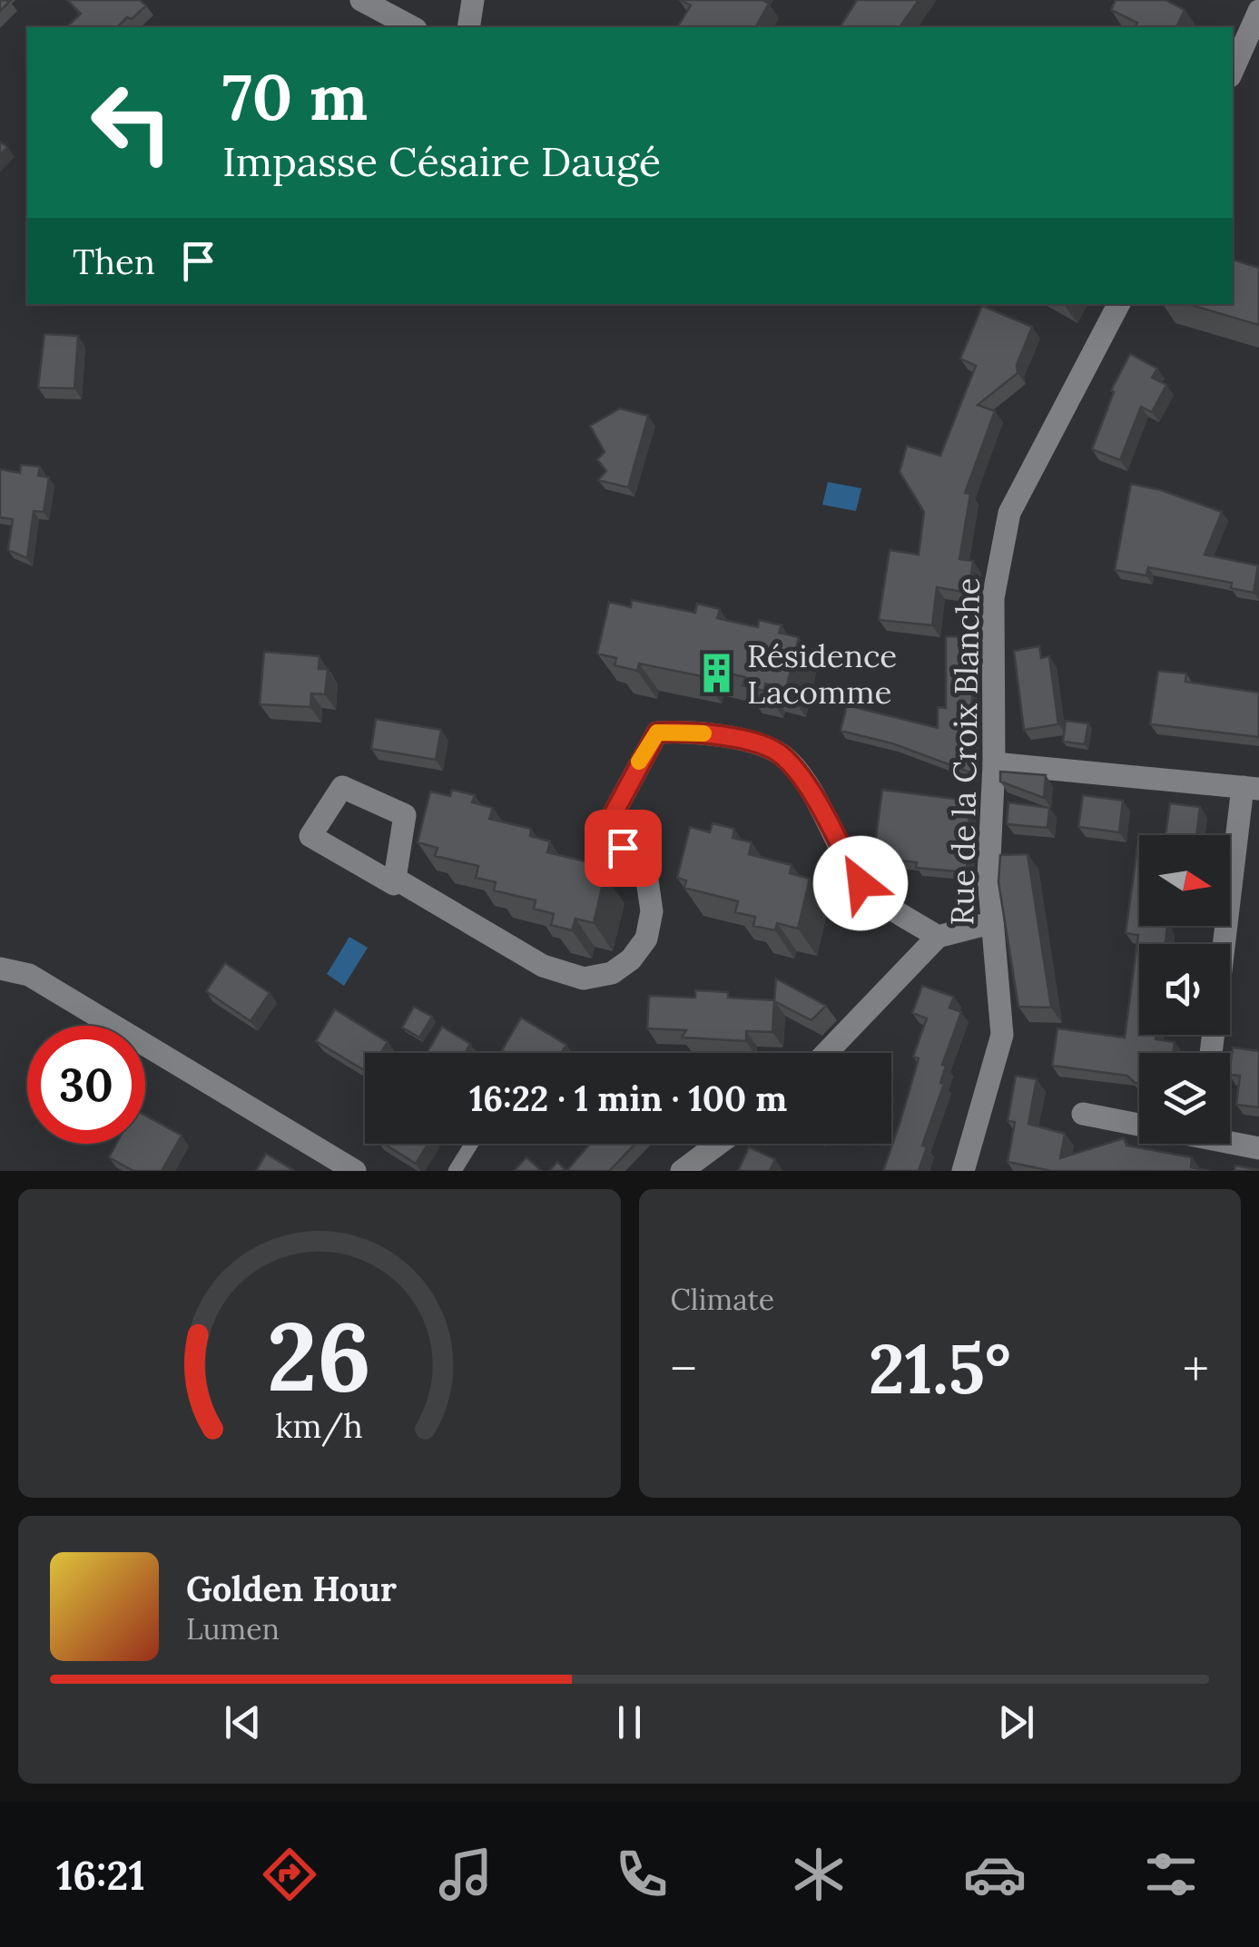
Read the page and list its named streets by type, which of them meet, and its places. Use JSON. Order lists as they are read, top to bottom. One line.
{"streets":{"street":["Rue de la Croix Blanche"]},"places":{"building":["Résidence Lacomme"]},"north":"right","page":{"turn":["70 m","Impasse Césaire Daugé"],"then":"Then","limit":"30","trip":"16:22 · 1 min · 100 m","tile":"Climate","heat":["−","21.5°","+"],"song":["Golden Hour","Lumen"],"tabs":"16:21","gauge":["26","km/h"]}}
